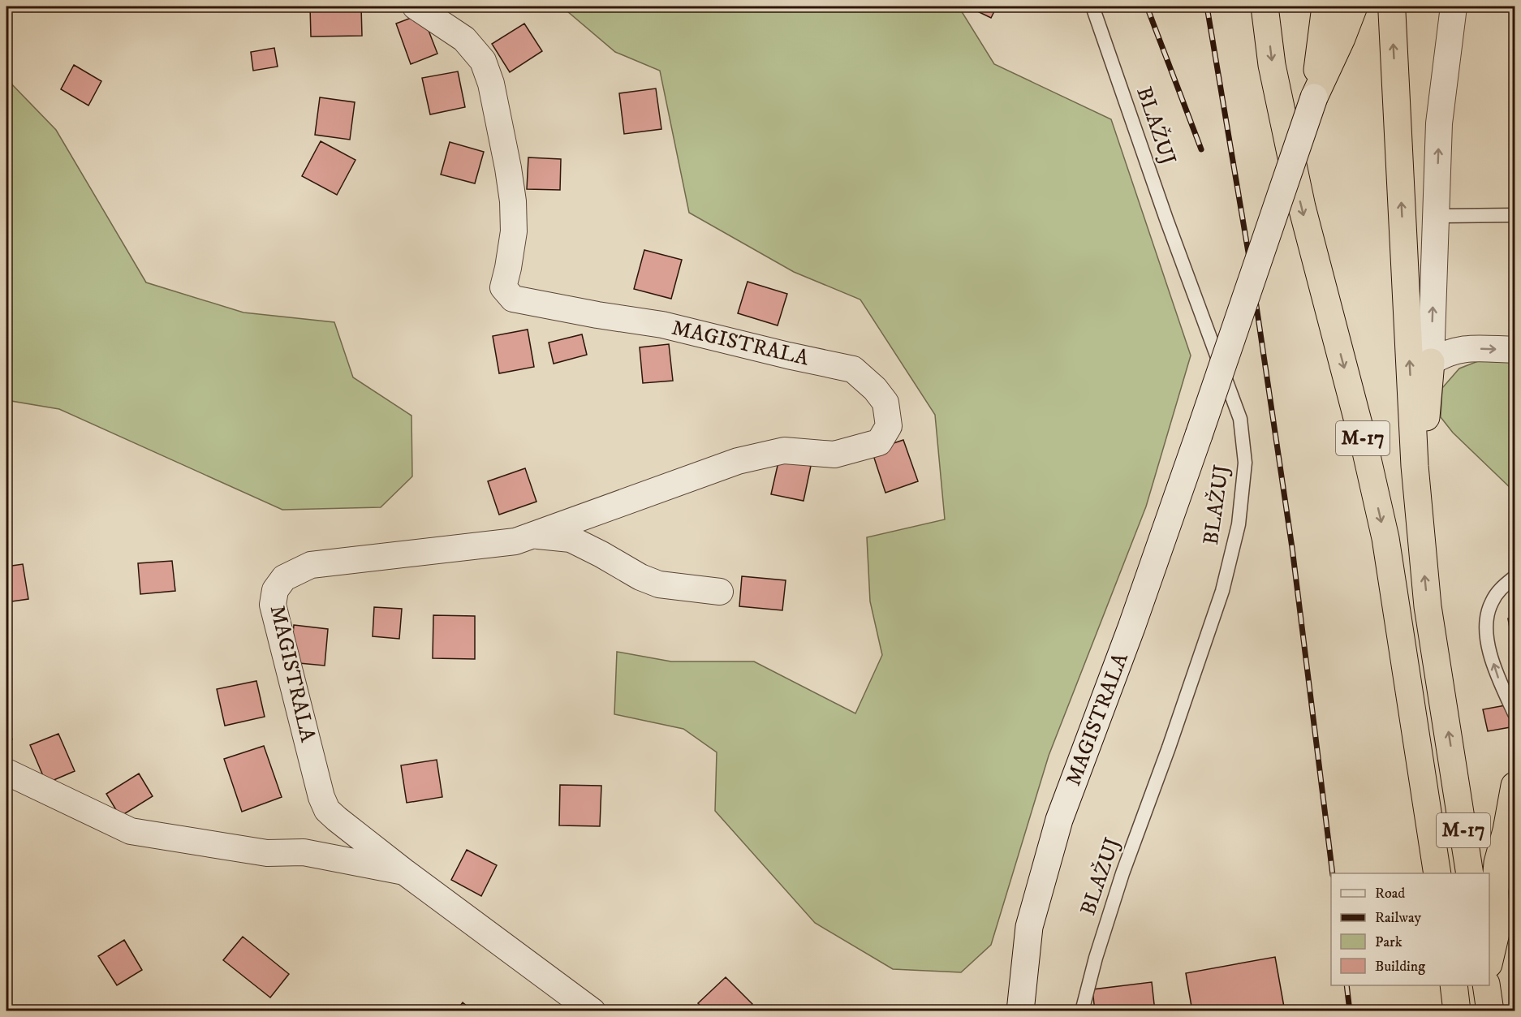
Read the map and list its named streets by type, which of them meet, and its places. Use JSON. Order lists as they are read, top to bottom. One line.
{"streets":{"highway":["M-17"],"main road":["MAGISTRALA"],"lane":["BLAŽUJ"]},"legend":["Road","Railway","Park","Building"]}
